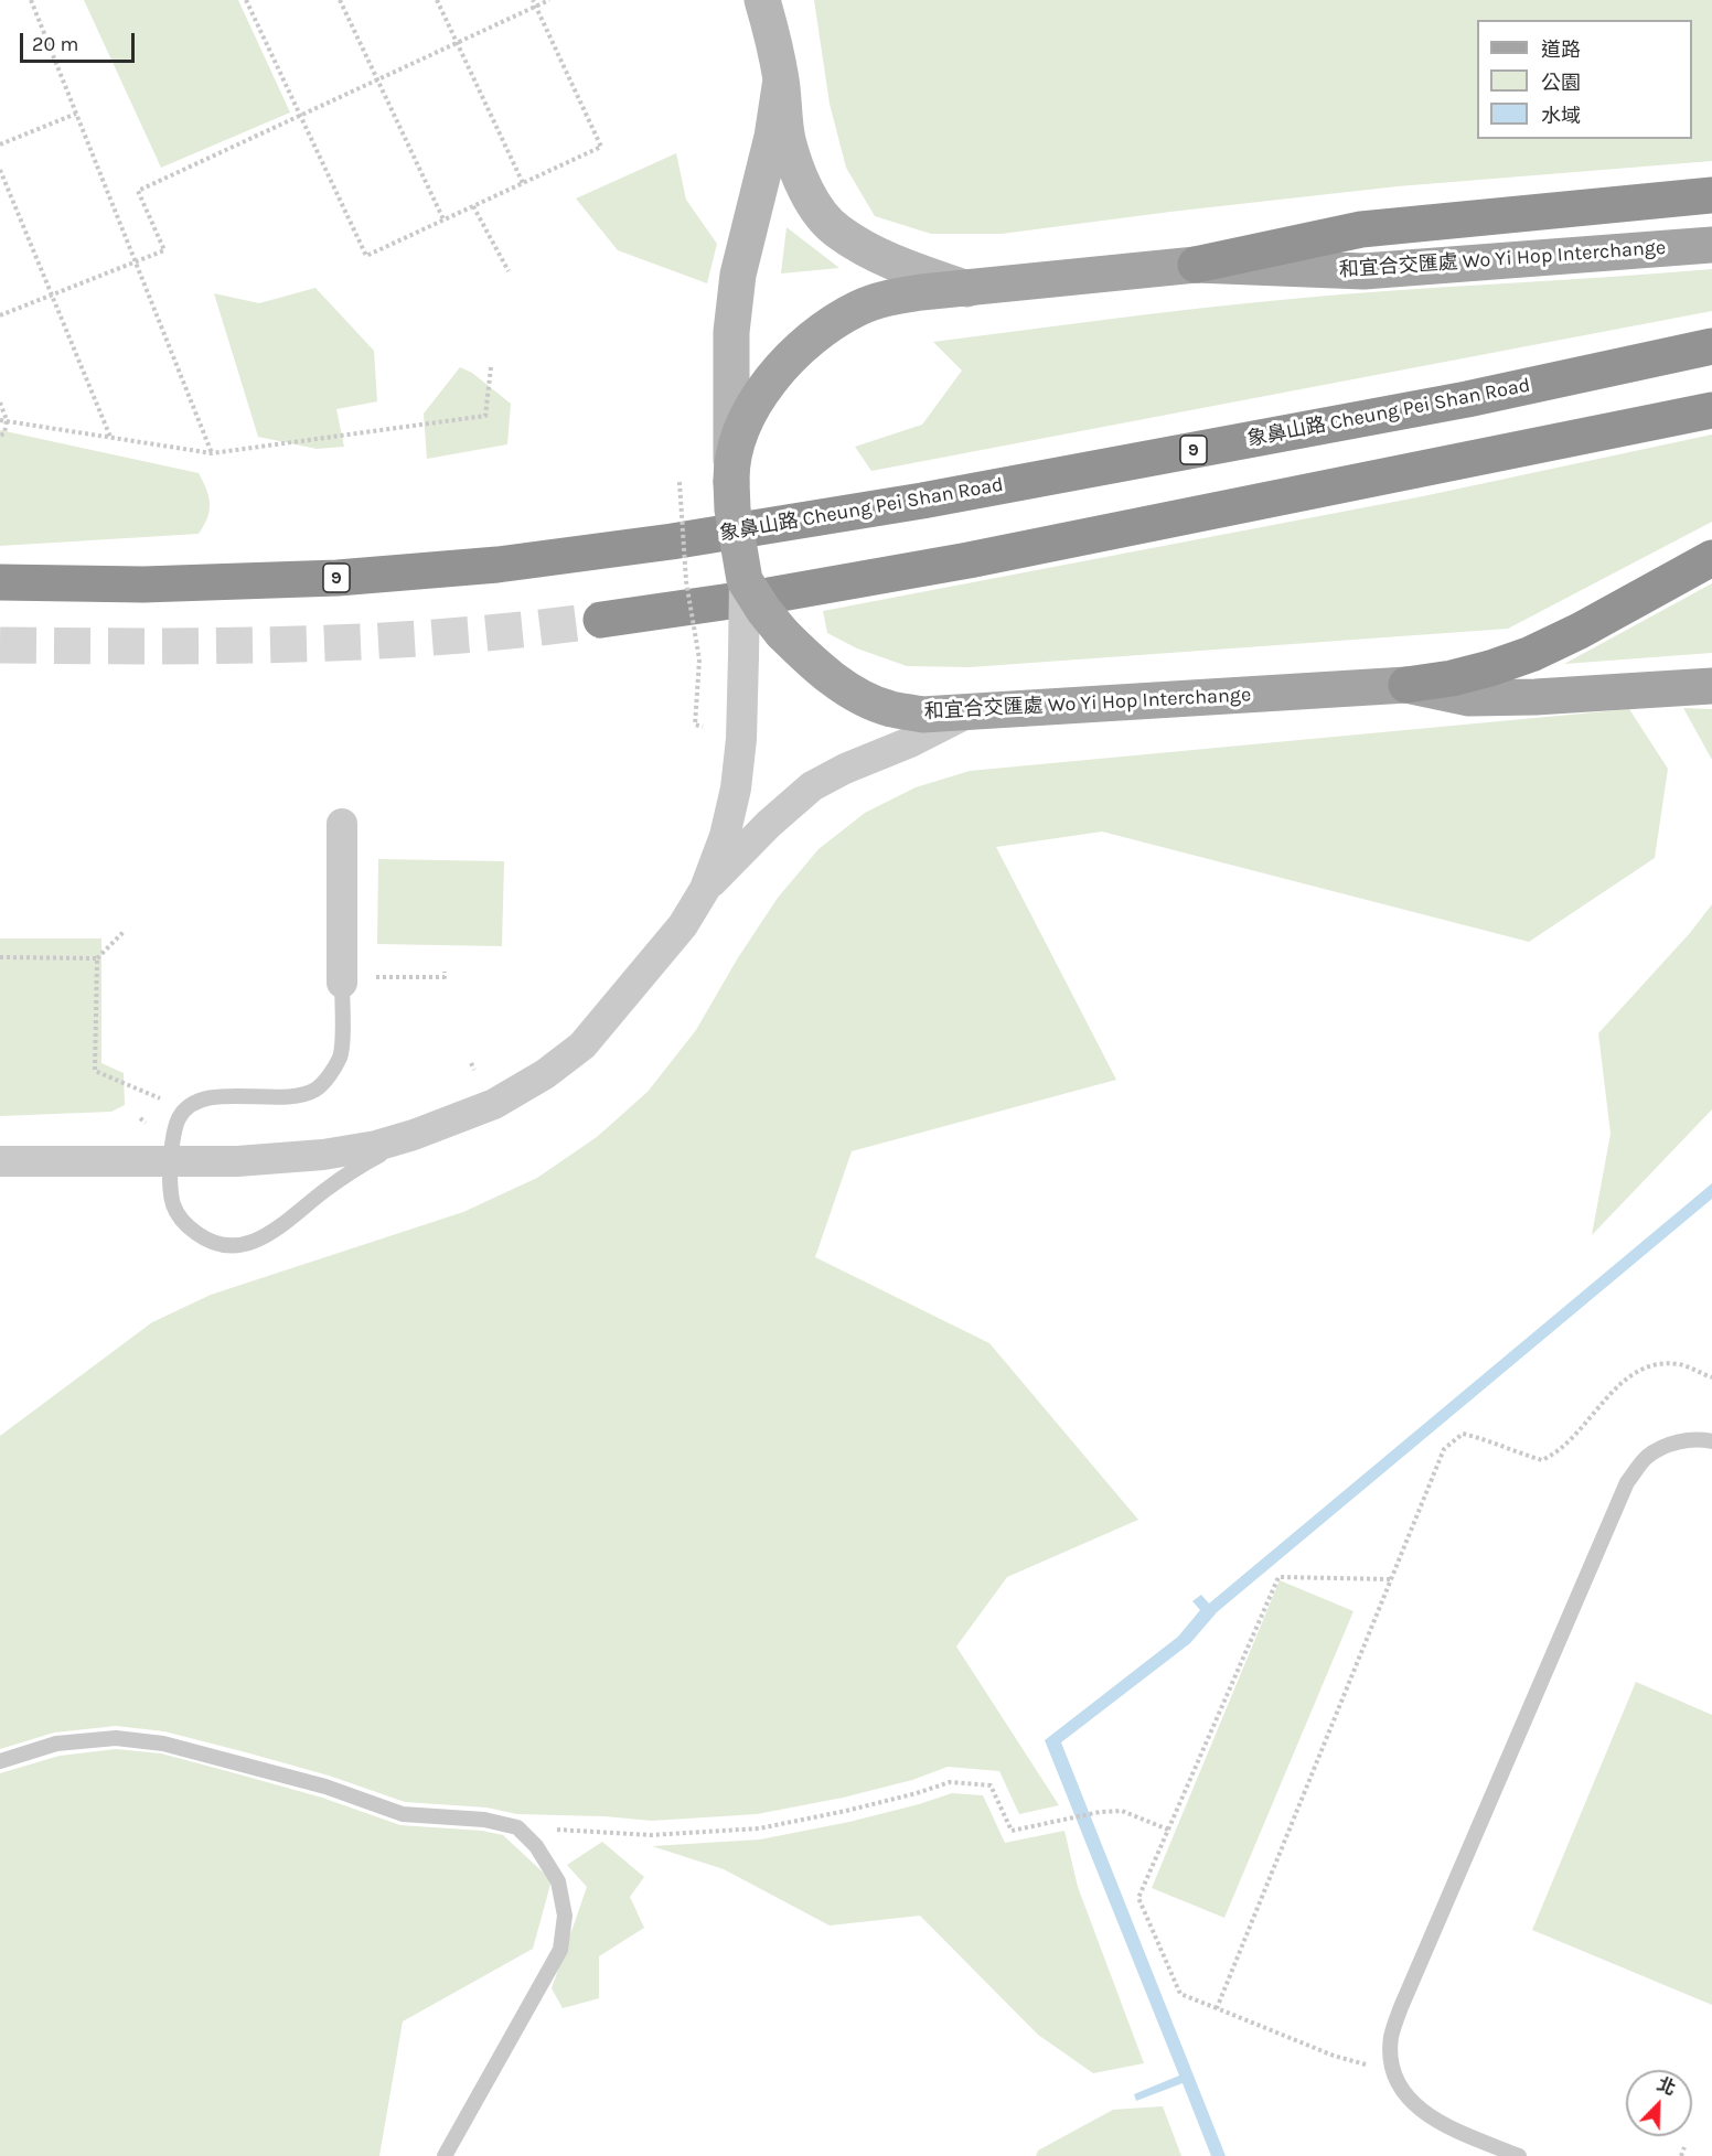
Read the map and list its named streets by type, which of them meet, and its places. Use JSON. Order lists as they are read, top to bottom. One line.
{"streets":{"highway":["象鼻山路 Cheung Pei Shan Road","9"],"main road":["和宜合交匯處 Wo Yi Hop Interchange"]},"legend":["道路","公園","水域"],"scale_bar":"20 m","north":"top right"}
